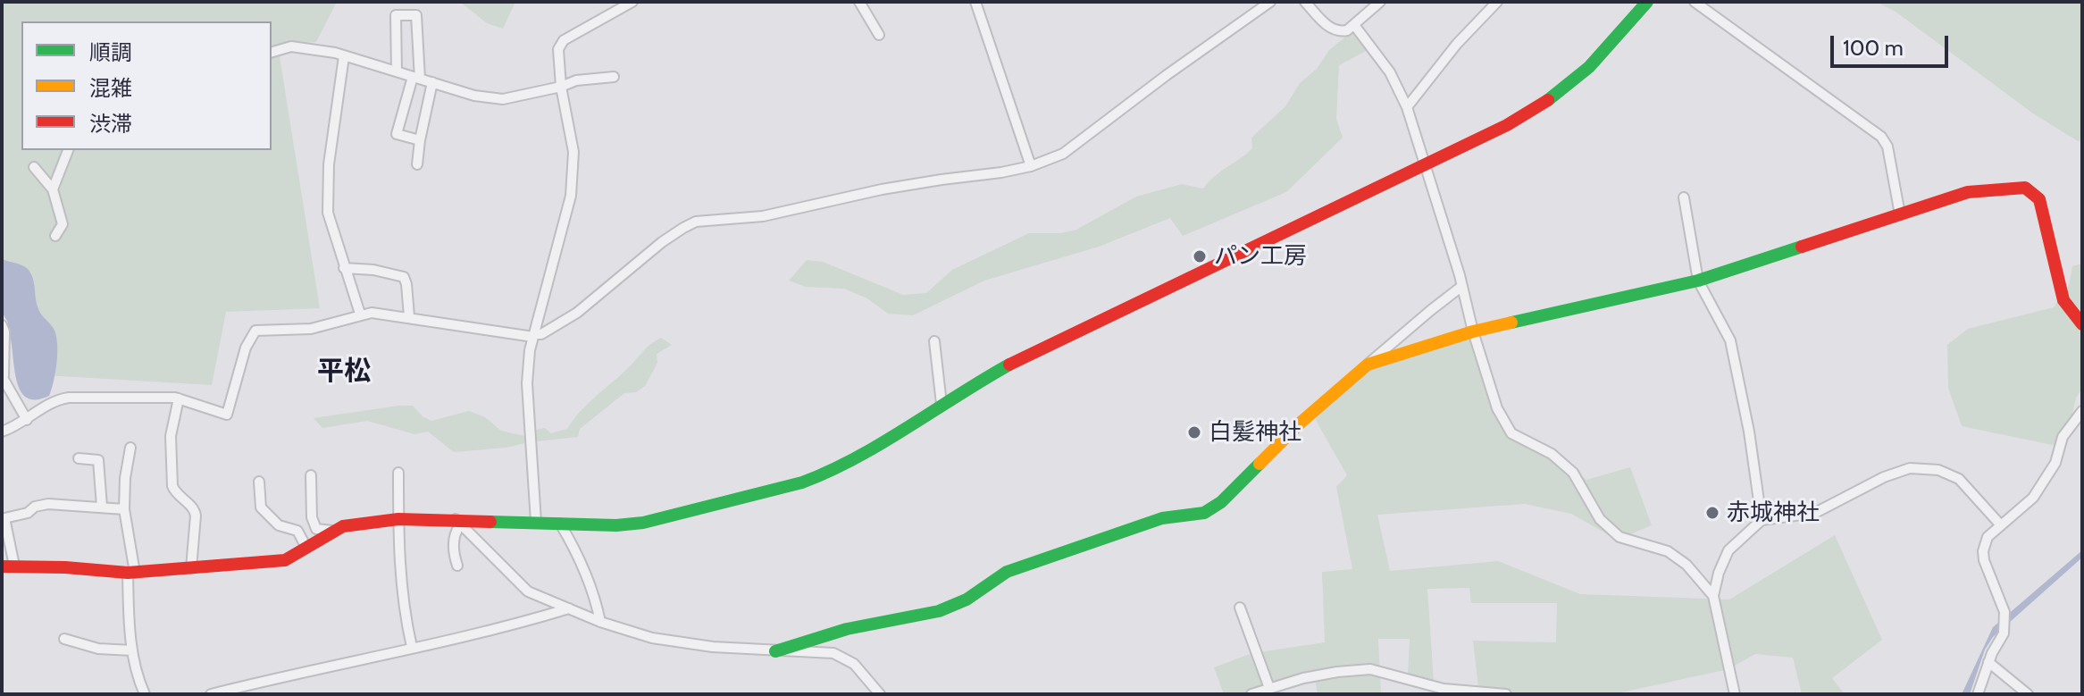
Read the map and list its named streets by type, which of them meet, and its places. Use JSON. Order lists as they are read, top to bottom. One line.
{"districts":["平松"],"places":["パン工房","白髪神社","赤城神社"],"legend":["順調","混雑","渋滞"],"scale_bar":"100 m"}
